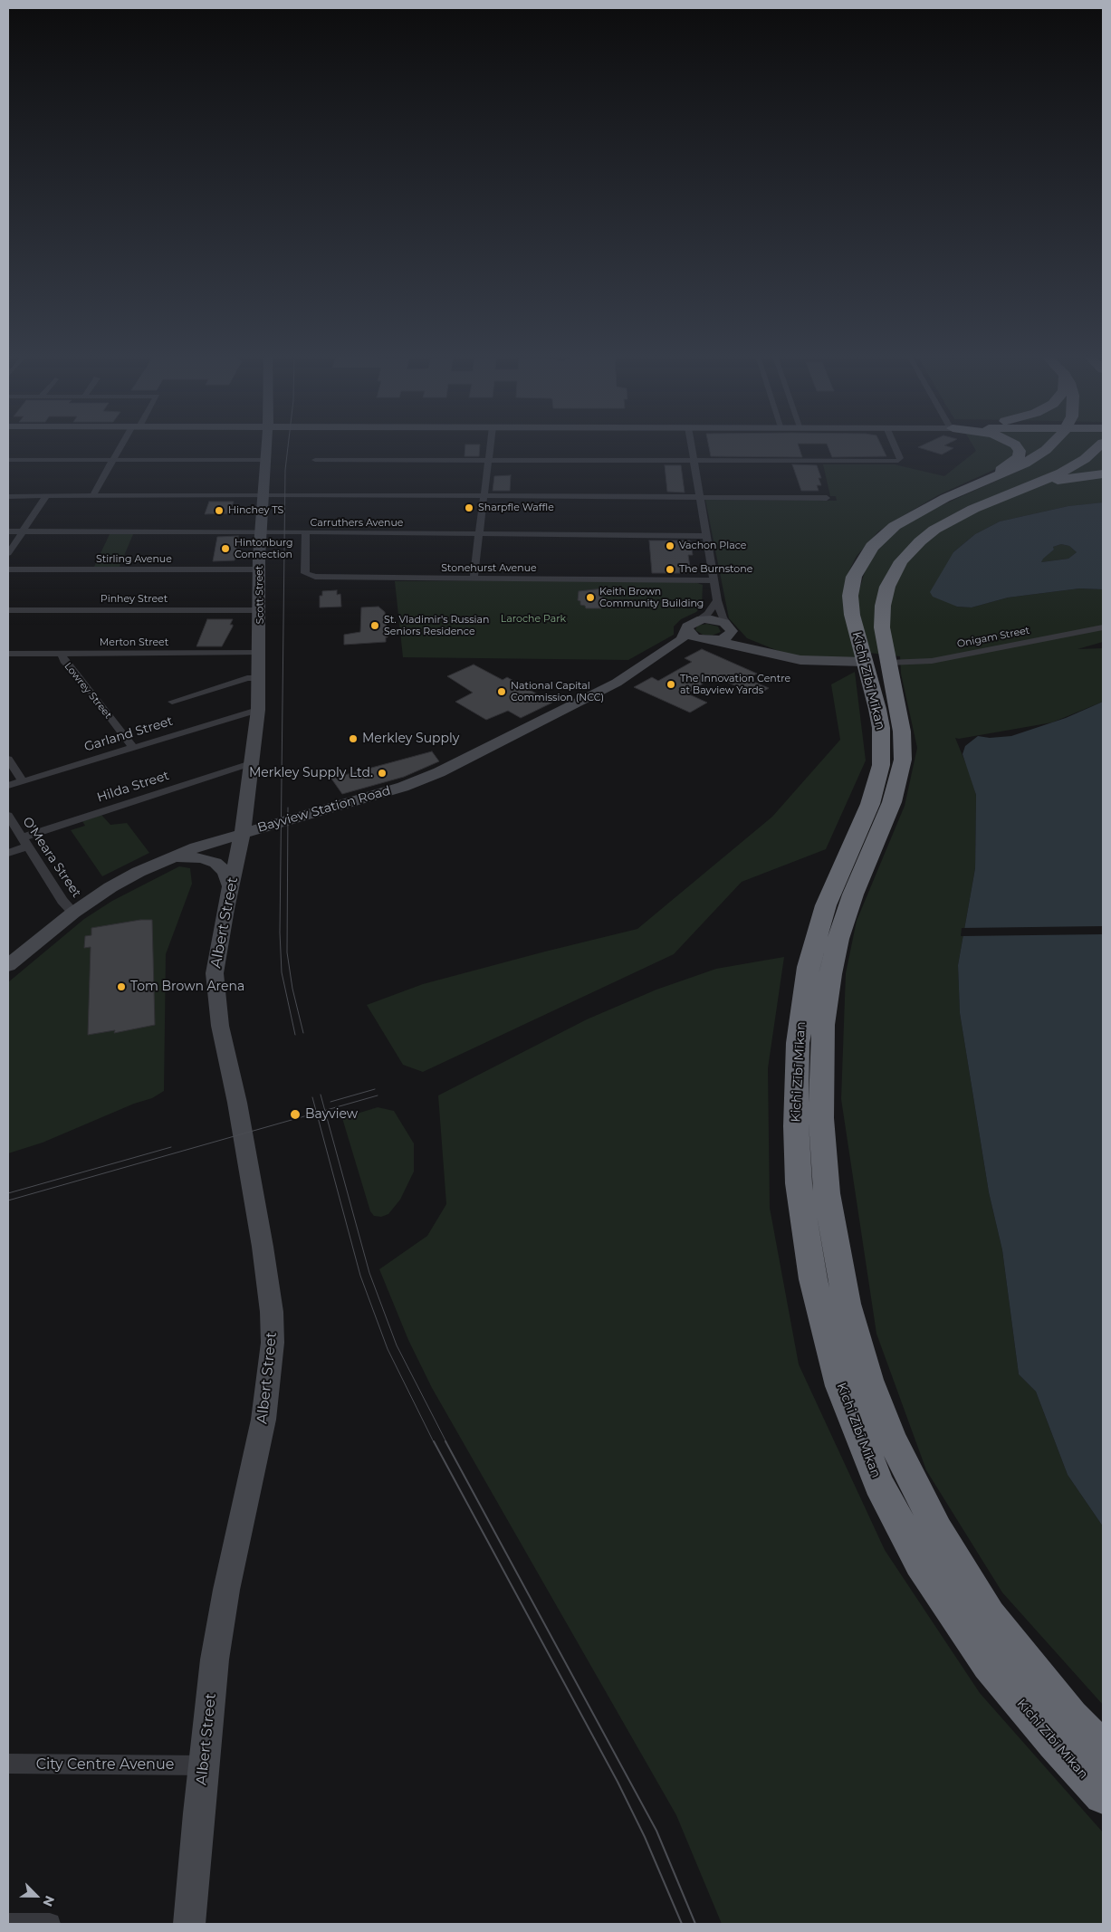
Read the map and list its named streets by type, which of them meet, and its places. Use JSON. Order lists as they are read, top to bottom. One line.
{"streets":{"highway":["Kichi Zībī Mīkan"],"main road":["Scott Street","Bayview Station Road","Albert Street"],"street":["Carruthers Avenue","Stirling Avenue","Stonehurst Avenue","Pinhey Street","Onigam Street","Merton Street","Lowrey Street","Garland Street","Hilda Street","O'Meara Street","City Centre Avenue"]},"crossings":[["Carruthers Avenue","Stonehurst Avenue"],["Carruthers Avenue","Scott Street"],["Stirling Avenue","Scott Street"],["Scott Street","Pinhey Street"],["Scott Street","Merton Street"],["Scott Street","Garland Street"],["Scott Street","Hilda Street"],["Scott Street","Bayview Station Road"],["Scott Street","Albert Street"],["Onigam Street","Kichi Zībī Mīkan"],["Merton Street","Lowrey Street"],["Lowrey Street","Garland Street"],["Hilda Street","O'Meara Street"],["Bayview Station Road","O'Meara Street"],["Bayview Station Road","Albert Street"],["Albert Street","City Centre Avenue"]],"parks":["Laroche Park"],"places":["Sharpfle Waffle","Hinchey TS","Vachon Place","Hintonburg Connection","The Burnstone","Keith Brown Community Building","St. Vladimir's Russian Seniors Residence","The Innovation Centre at Bayview Yards","National Capital Commission (NCC)","Merkley Supply","Merkley Supply Ltd.","Tom Brown Arena","Bayview"],"north":"bottom right"}
